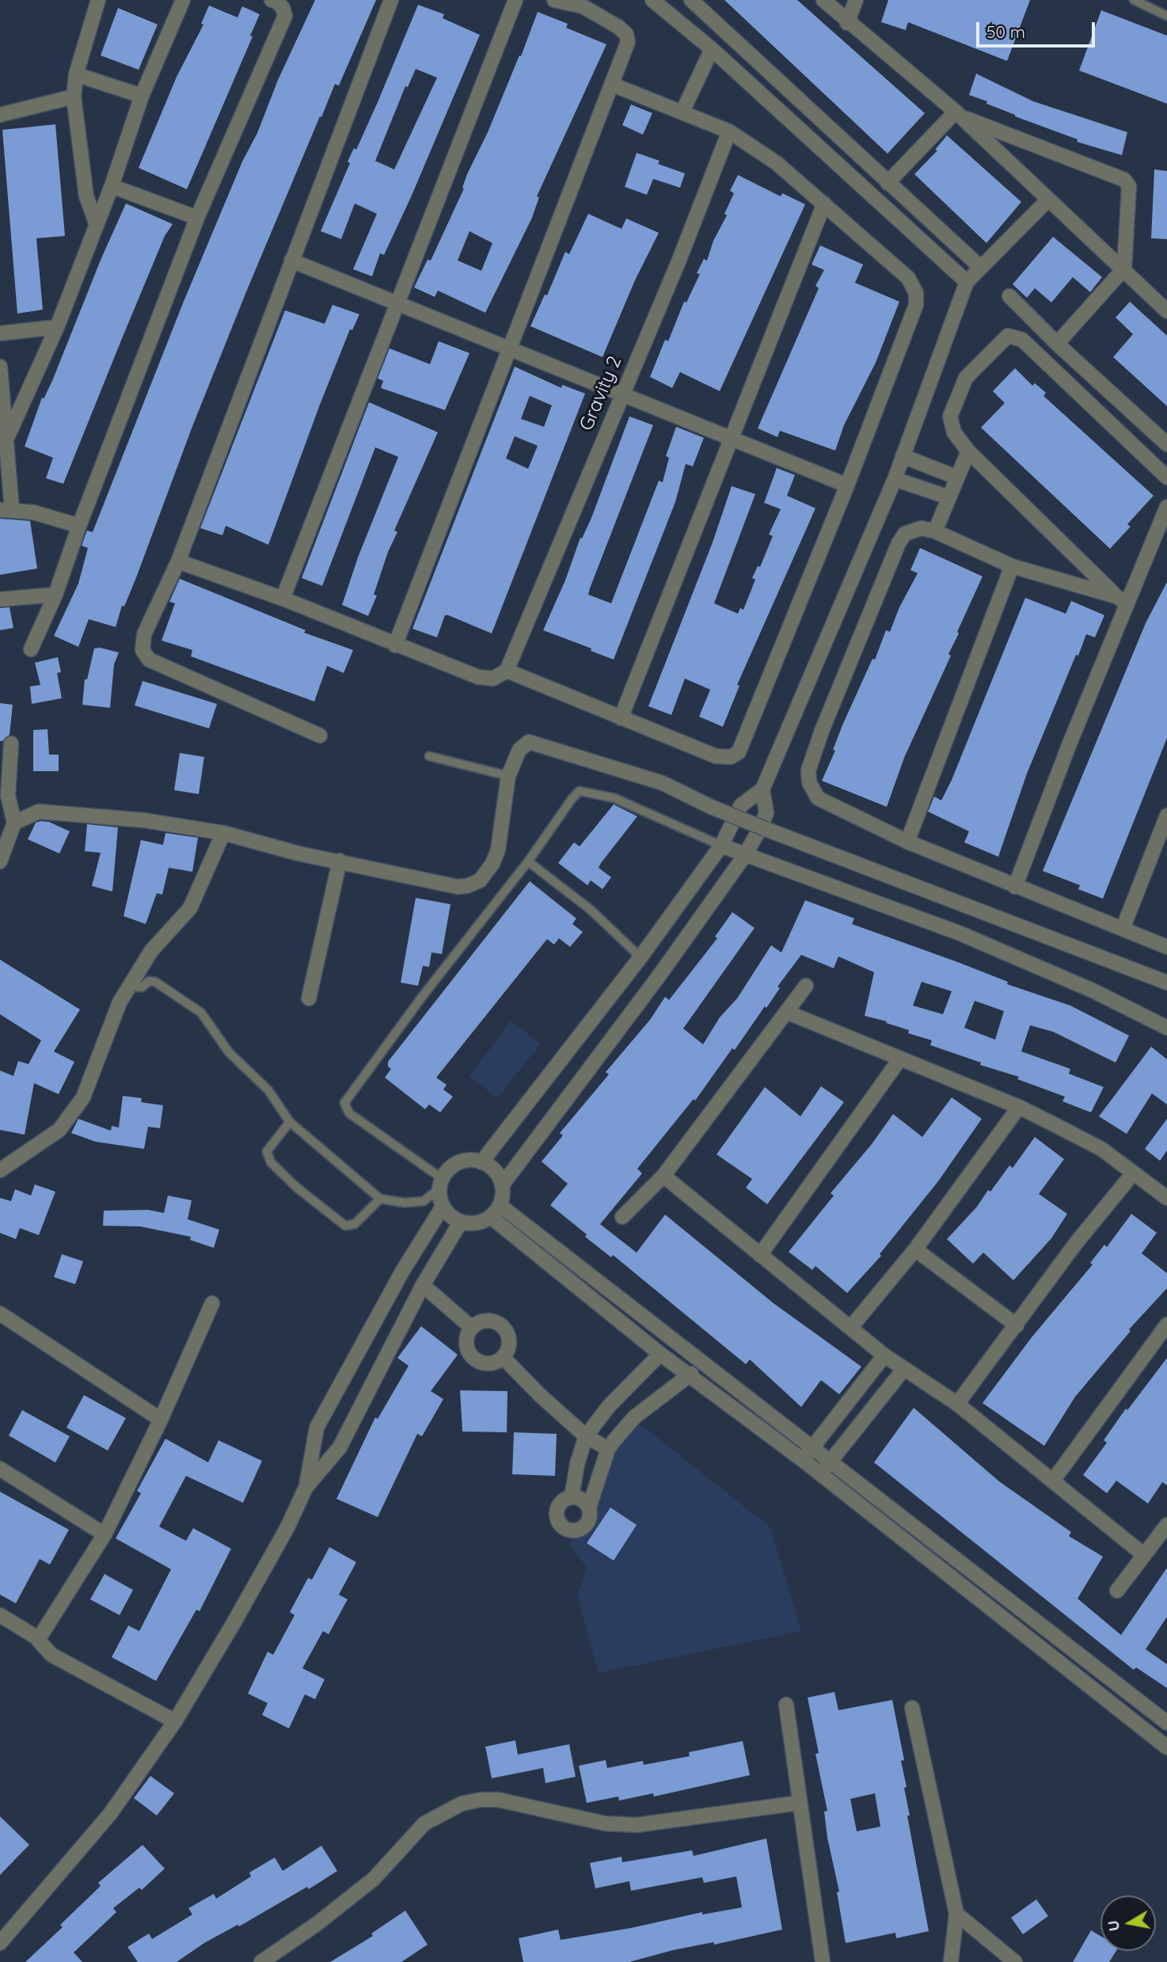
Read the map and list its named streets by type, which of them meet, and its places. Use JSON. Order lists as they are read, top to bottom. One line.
{"streets":{"street":["Gravity 2"]},"scale_bar":"50 m","north":"left"}
